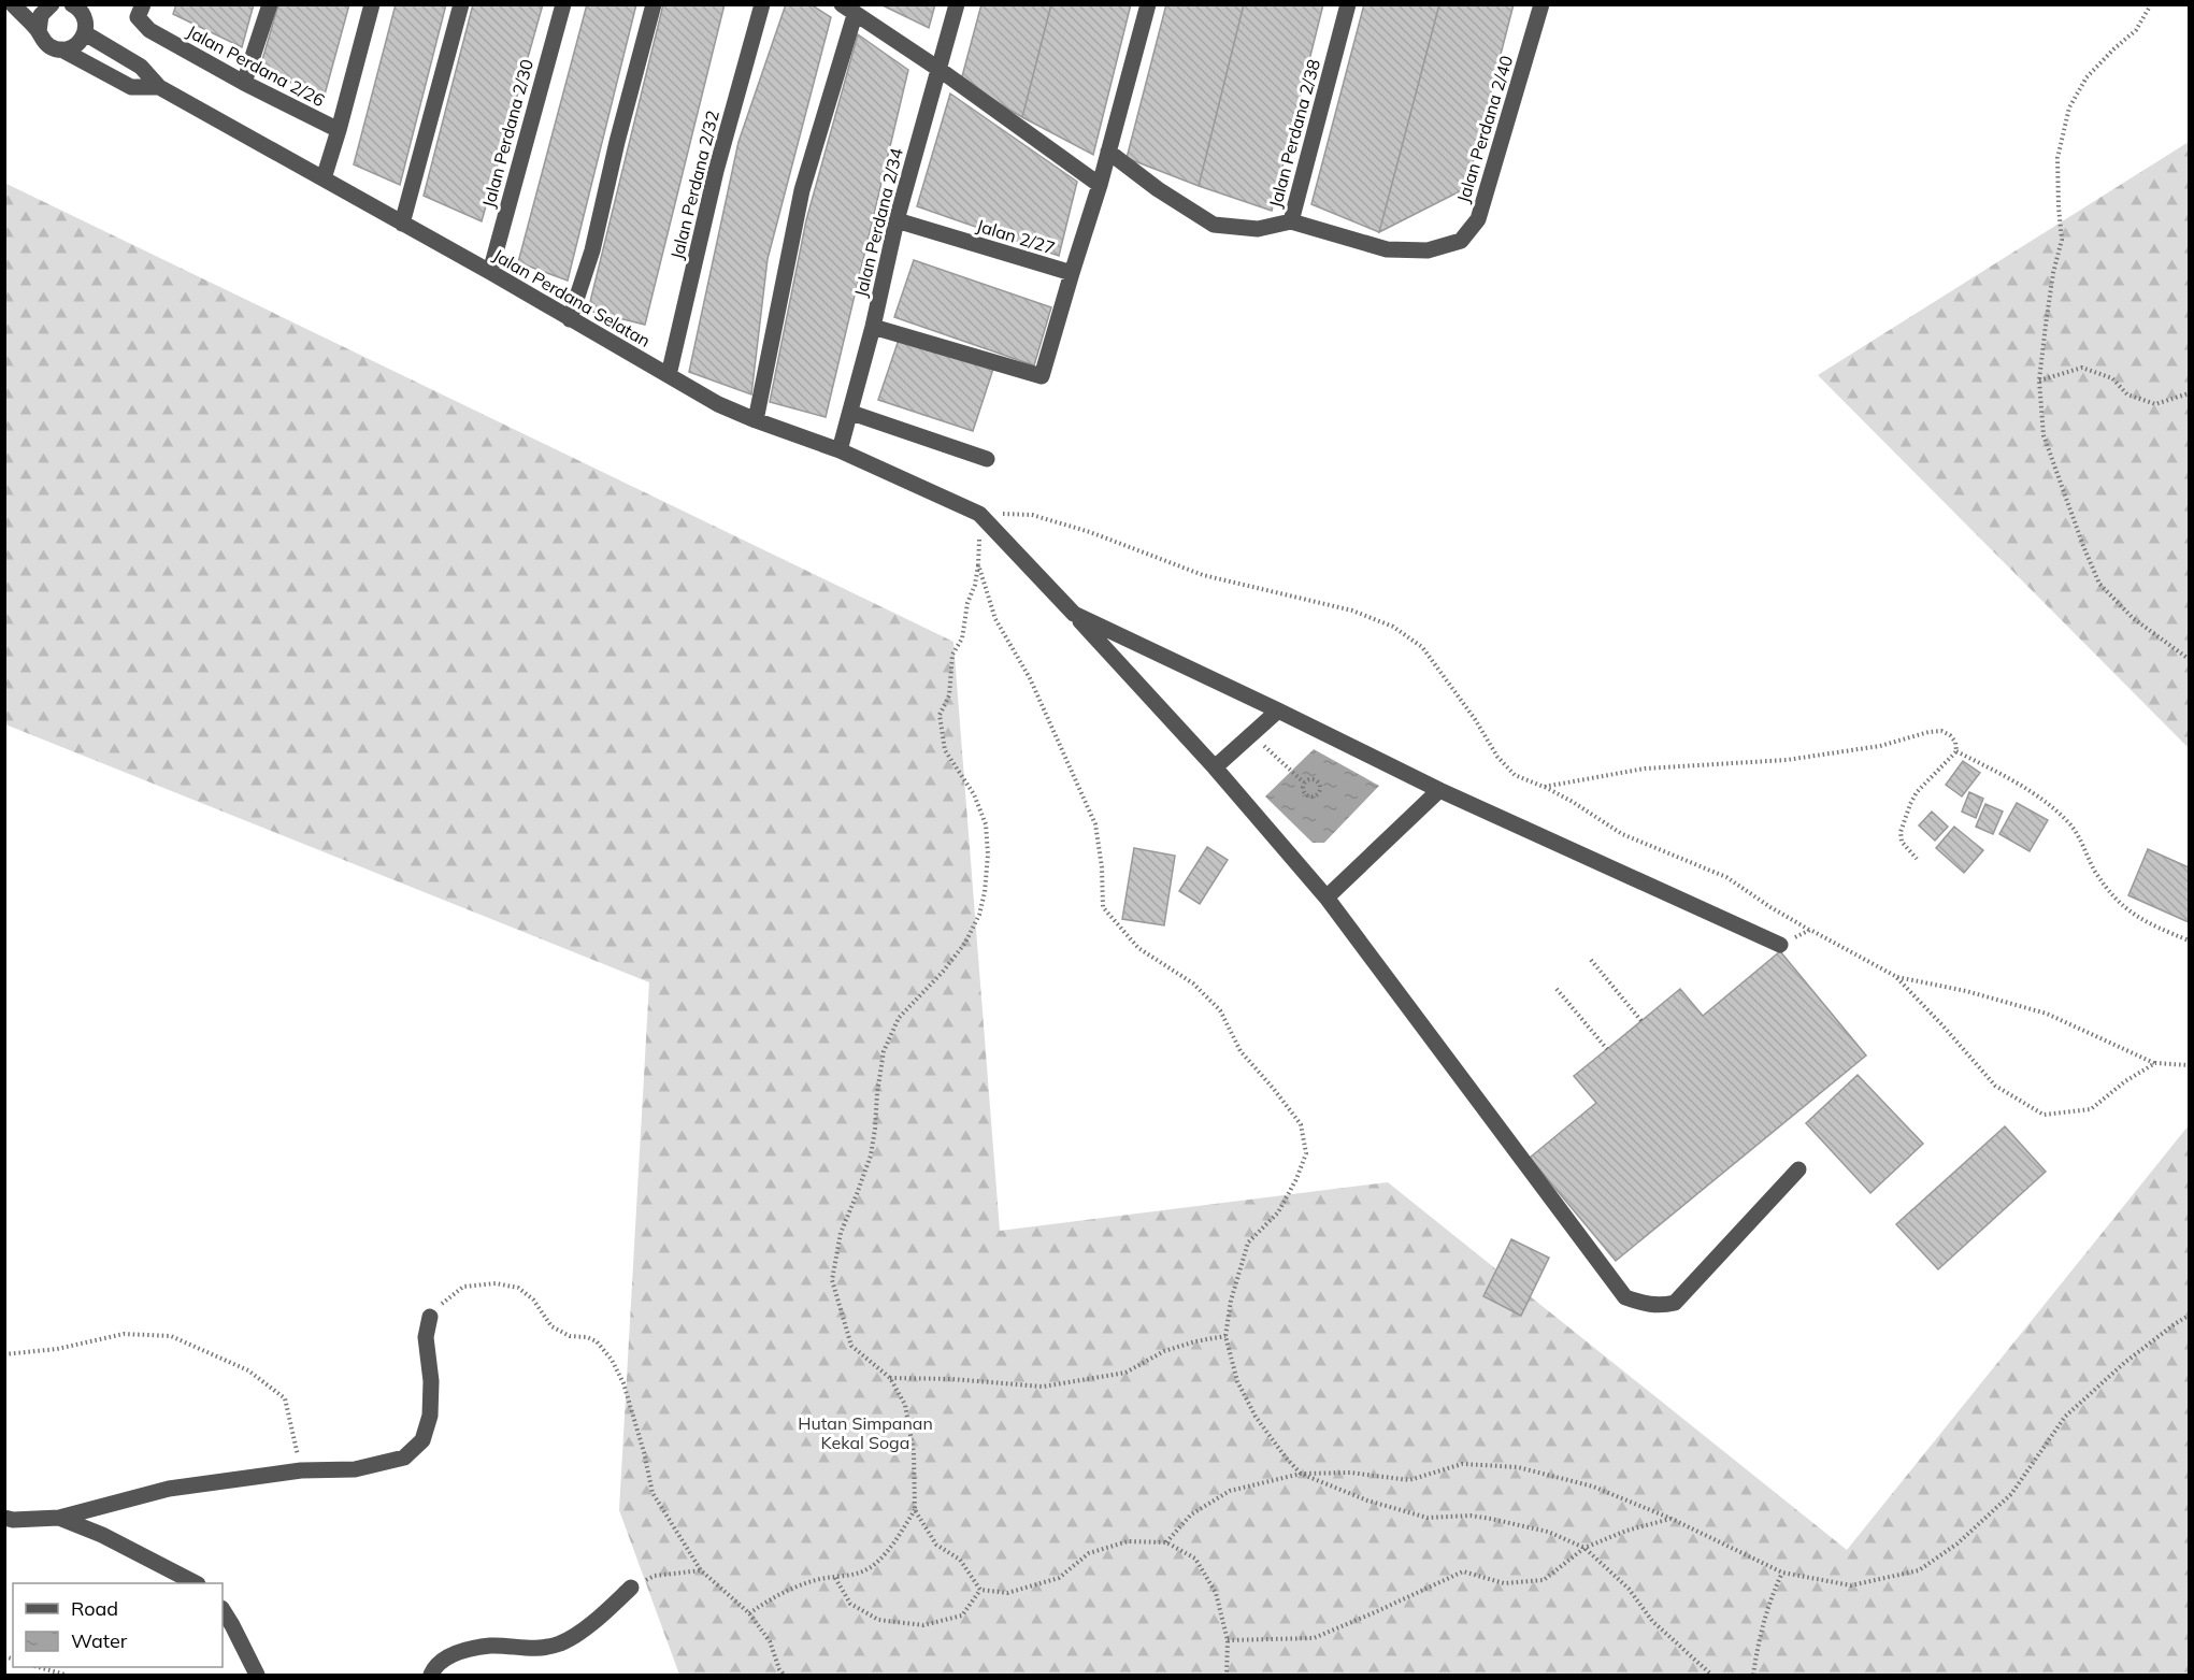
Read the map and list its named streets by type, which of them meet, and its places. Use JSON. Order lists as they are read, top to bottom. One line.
{"streets":{"street":["Jalan Perdana 2/26","Jalan Perdana 2/40","Jalan Perdana 2/30","Jalan Perdana 2/38","Jalan Perdana 2/32","Jalan Perdana 2/34","Jalan 2/27","Jalan Perdana Selatan"]},"crossings":[["Jalan Perdana 2/40","Jalan Perdana 2/38"],["Jalan Perdana 2/30","Jalan Perdana Selatan"],["Jalan Perdana 2/38","Jalan 2/27"],["Jalan Perdana 2/32","Jalan Perdana Selatan"],["Jalan Perdana 2/34","Jalan 2/27"],["Jalan Perdana 2/34","Jalan Perdana Selatan"]],"parks":["Hutan Simpanan Kekal Soga"],"legend":["Road","Water"]}
